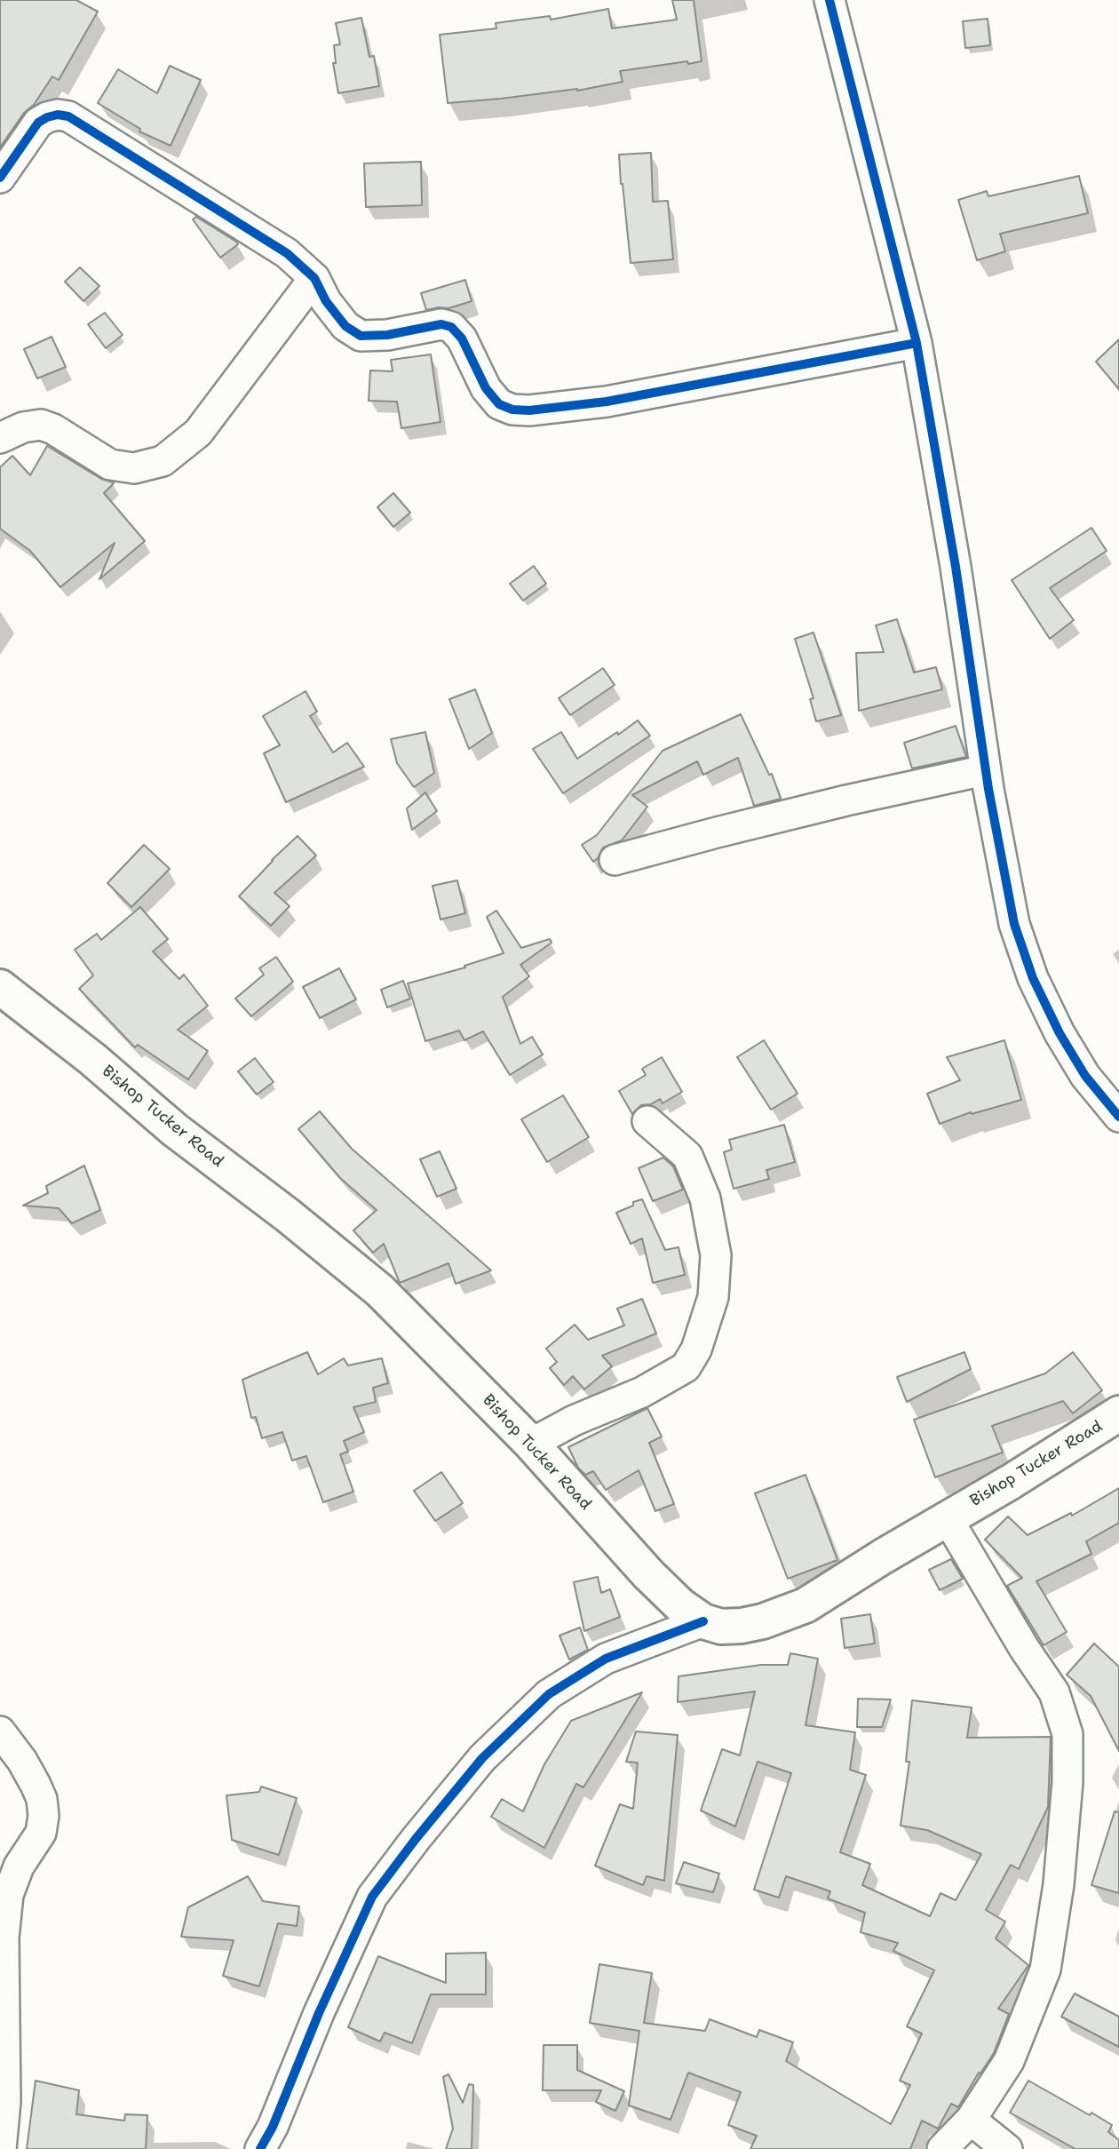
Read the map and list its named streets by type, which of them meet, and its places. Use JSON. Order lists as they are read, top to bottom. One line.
{"streets":{"main road":["Bishop Tucker Road"]}}
